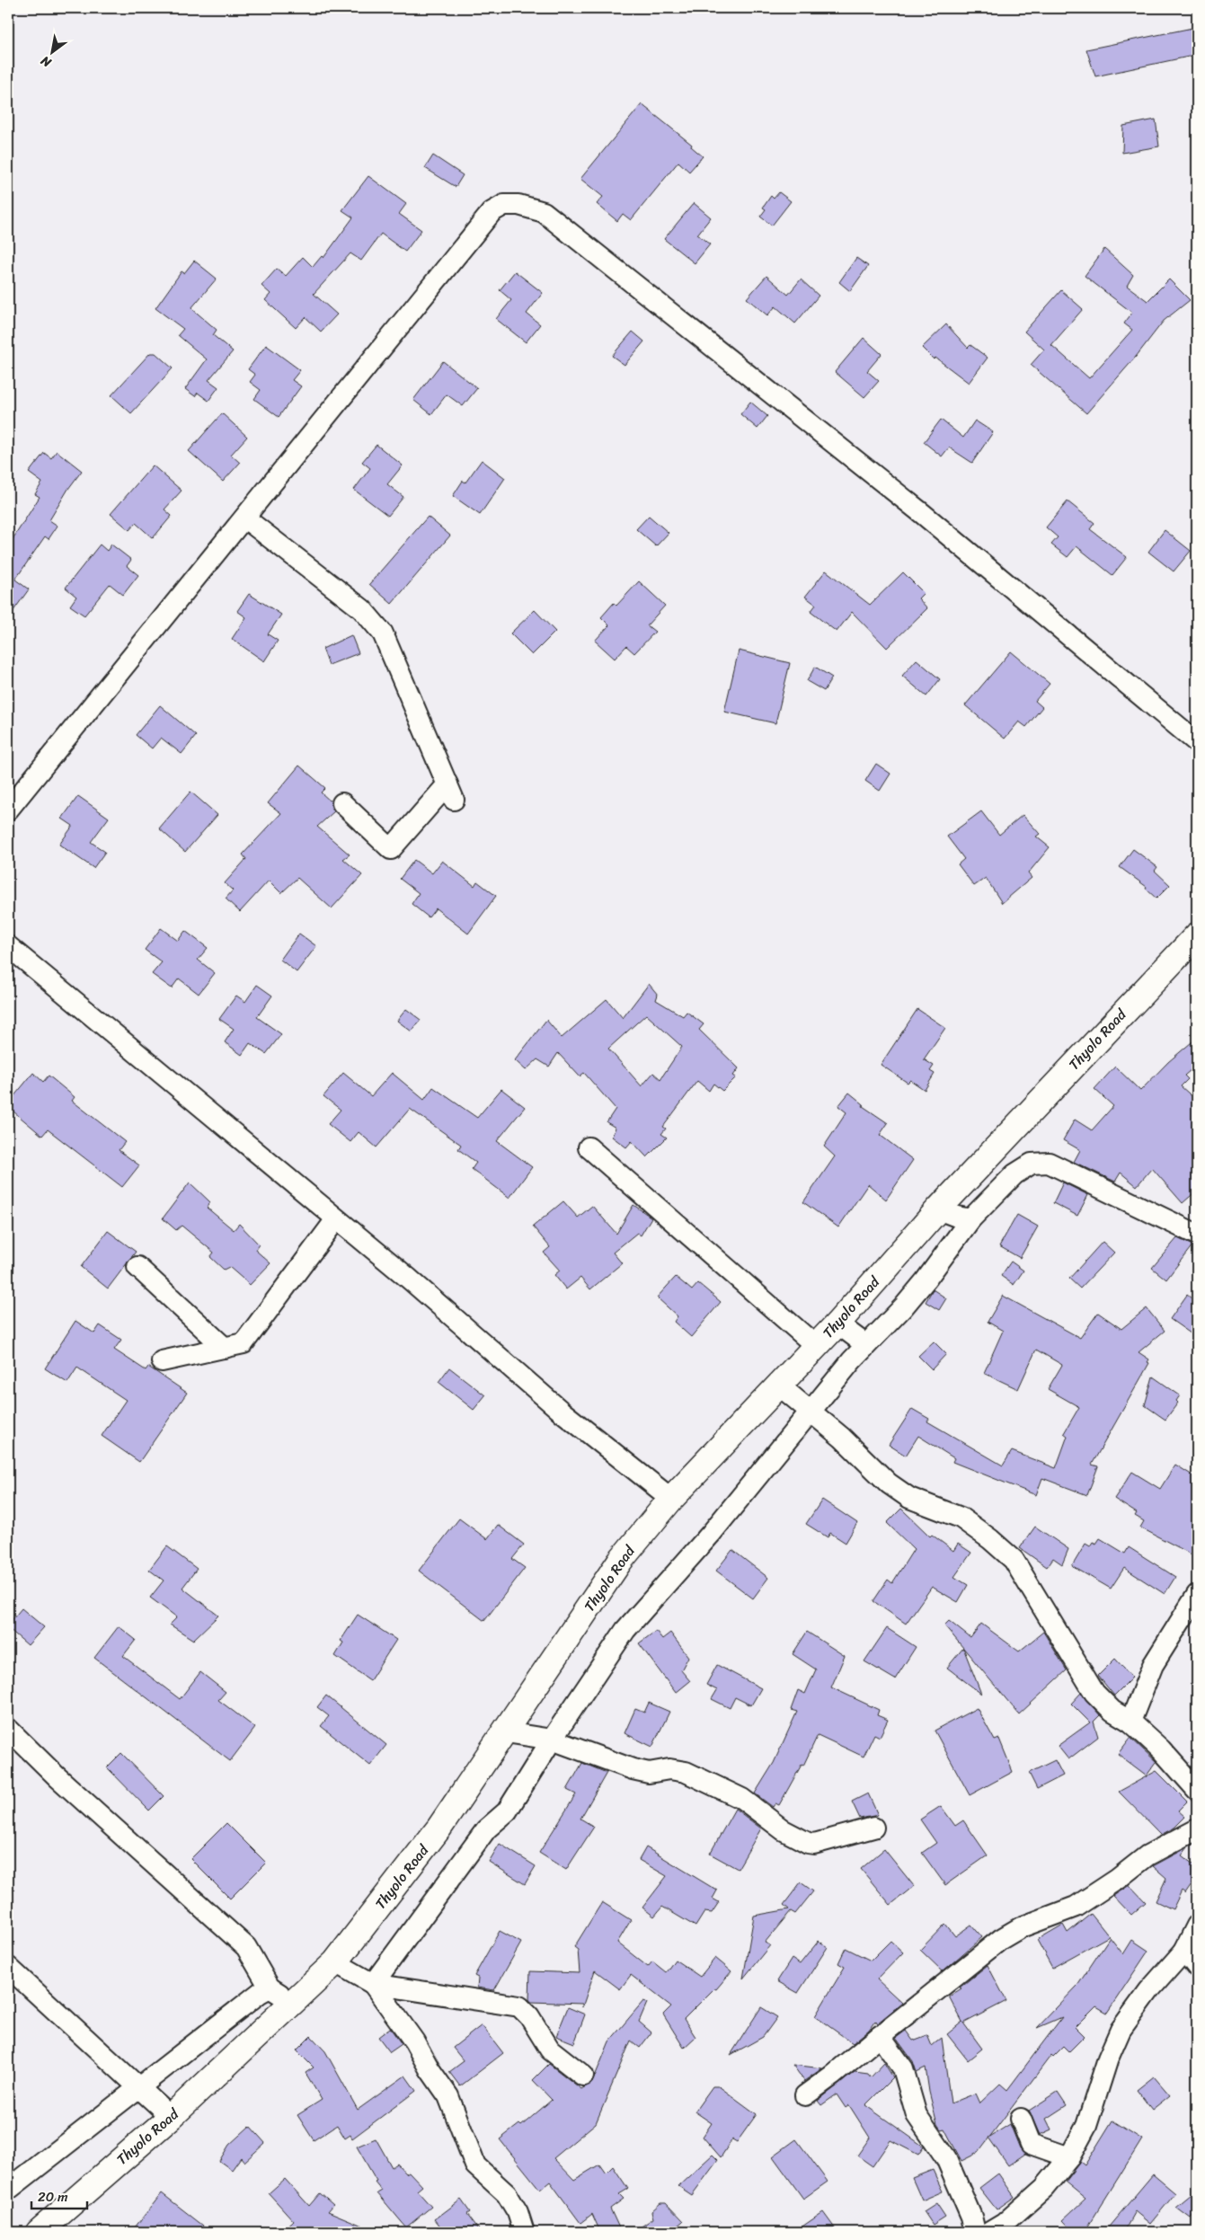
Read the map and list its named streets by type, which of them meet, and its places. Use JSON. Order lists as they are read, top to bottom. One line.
{"streets":{"highway":["Thyolo Road"]},"scale_bar":"20 m","north":"bottom left"}
